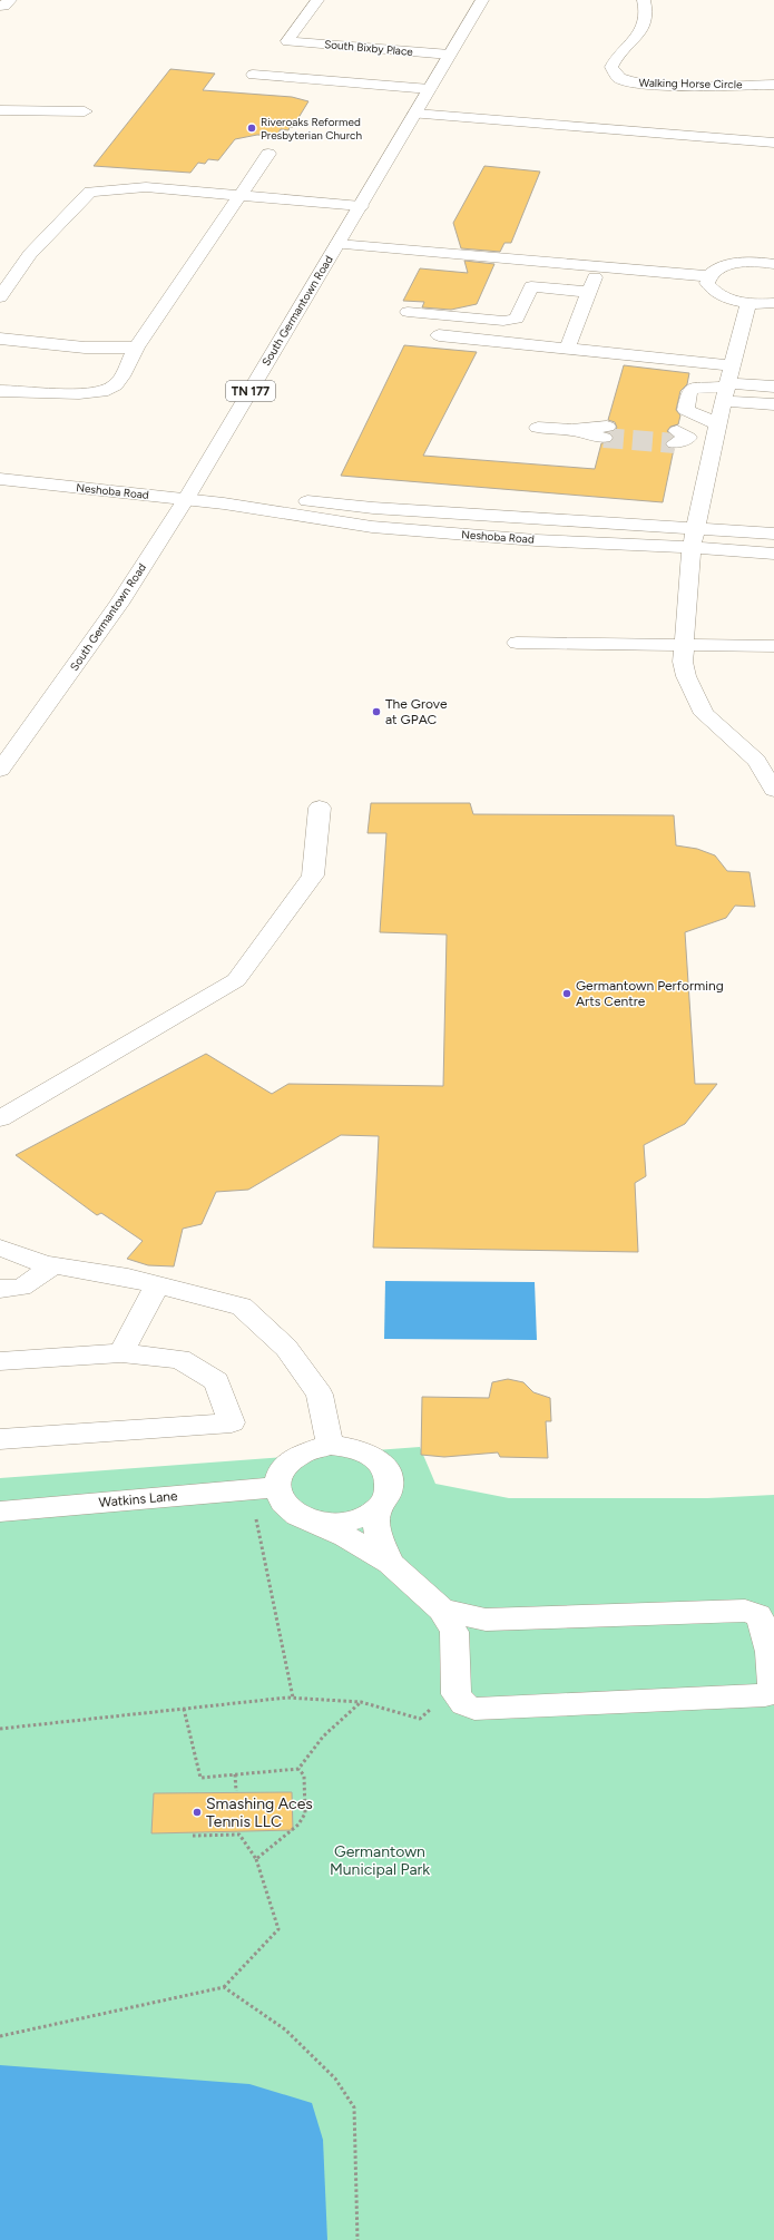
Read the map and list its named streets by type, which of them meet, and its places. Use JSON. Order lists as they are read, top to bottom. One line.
{"streets":{"street":["South Bixby Place","Walking Horse Circle","South Germantown Road","TN 177","Neshoba Road","Watkins Lane"]},"crossings":[["South Bixby Place","South Germantown Road"],["South Germantown Road","Neshoba Road"]],"parks":["Germantown Municipal Park"],"places":["Riveroaks Reformed Presbyterian Church","The Grove at GPAC","Germantown Performing Arts Centre","Smashing Aces Tennis LLC"]}
